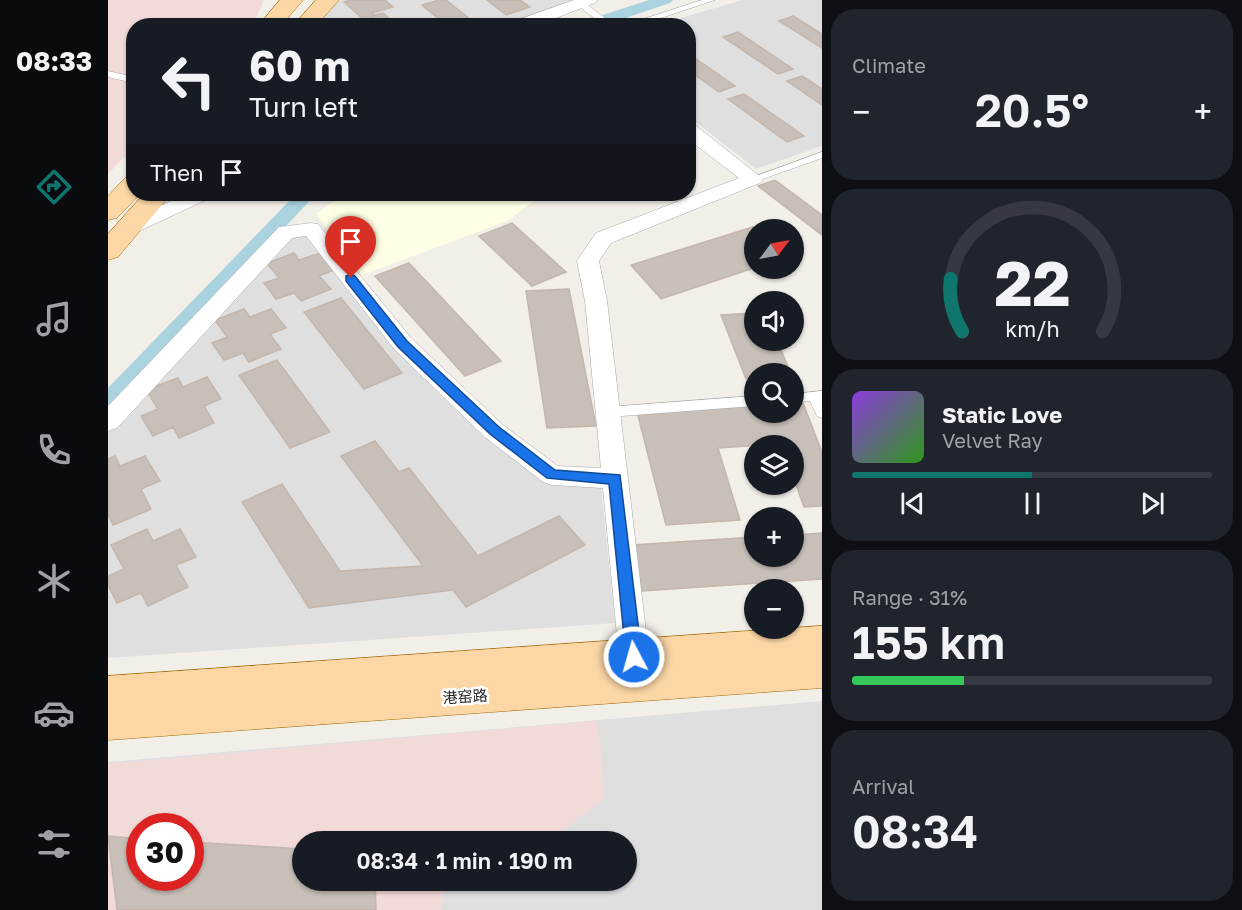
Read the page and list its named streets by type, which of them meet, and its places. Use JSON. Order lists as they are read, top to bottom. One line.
{"streets":{"main road":["港窑路"]},"north":"top right","page":{"tabs":"08:33","tile":["Climate",["Range · 31%","155 km"],["Arrival","08:34"]],"turn":["60 m","Turn left"],"heat":["−","20.5°","+"],"then":"Then","map_buttons":["+","−"],"song":["Static Love","Velvet Ray"],"limit":"30","trip":"08:34 · 1 min · 190 m","gauge":["22","km/h"]}}
